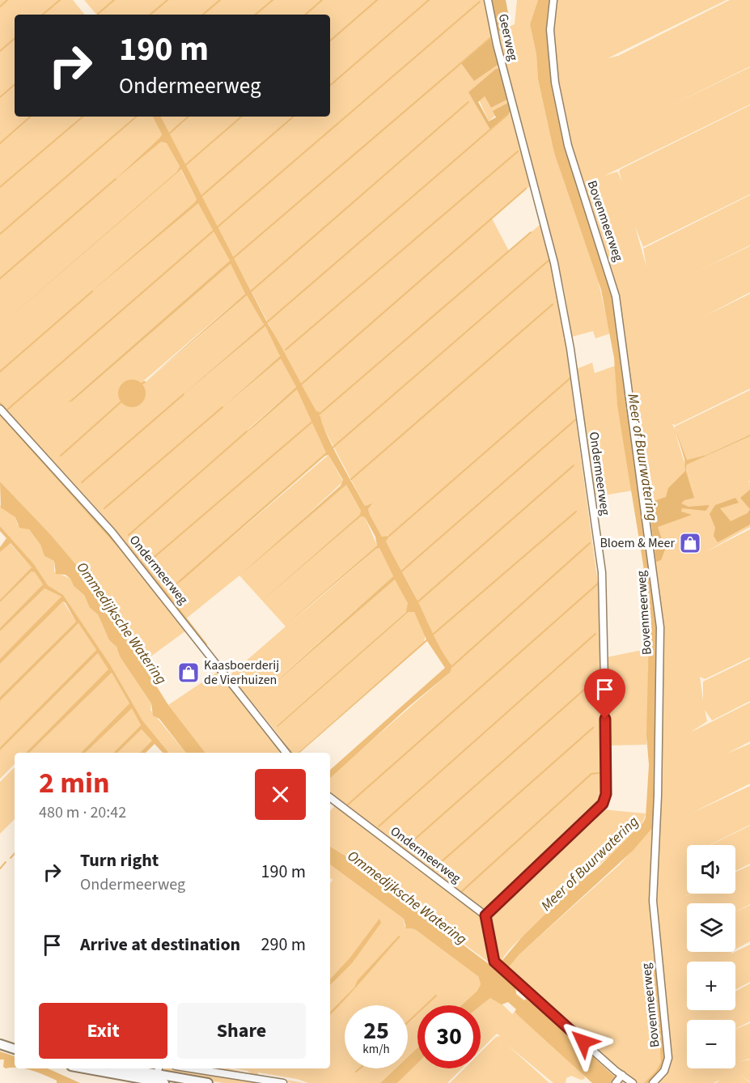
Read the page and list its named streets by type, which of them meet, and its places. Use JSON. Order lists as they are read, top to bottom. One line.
{"streets":{"street":["Geerweg","Bovenmeerweg","Ondermeerweg"]},"crossings":[["Geerweg","Ondermeerweg"]],"water":["Meer of Buurwatering","Ommedijksche Watering"],"places":{"shop":["Bloem & Meer","Kaasboerderij de Vierhuizen"]},"page":{"turn":["190 m","Ondermeerweg"],"heading":["2 min","480 m · 20:42"],"list":[{"name":"Turn right","note":"Ondermeerweg","value":"190 m"},{"name":"Arrive at destination","value":"290 m"}],"map_buttons":["+","−"],"buttons":["Exit","Share"],"speed":"25 km/h","limit":"30"}}
